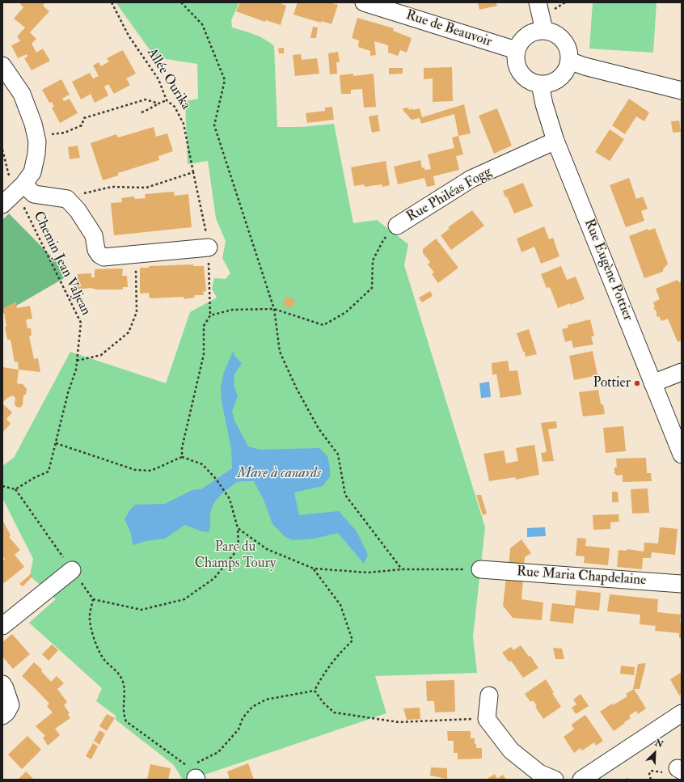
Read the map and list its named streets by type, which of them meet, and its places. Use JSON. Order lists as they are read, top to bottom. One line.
{"streets":{"street":["Rue de Beauvoir","Rue Philéas Fogg","Rue Eugène Pottier","Rue Maria Chapdelaine"],"path":["Allée Ourika","Chemin Jean Valjean"]},"crossings":[["Rue de Beauvoir","Rue Eugène Pottier"],["Rue Philéas Fogg","Rue Eugène Pottier"]],"water":["Mare à canards"],"parks":["Parc du Champs Toury"],"places":["Pottier"],"north":"top right"}
